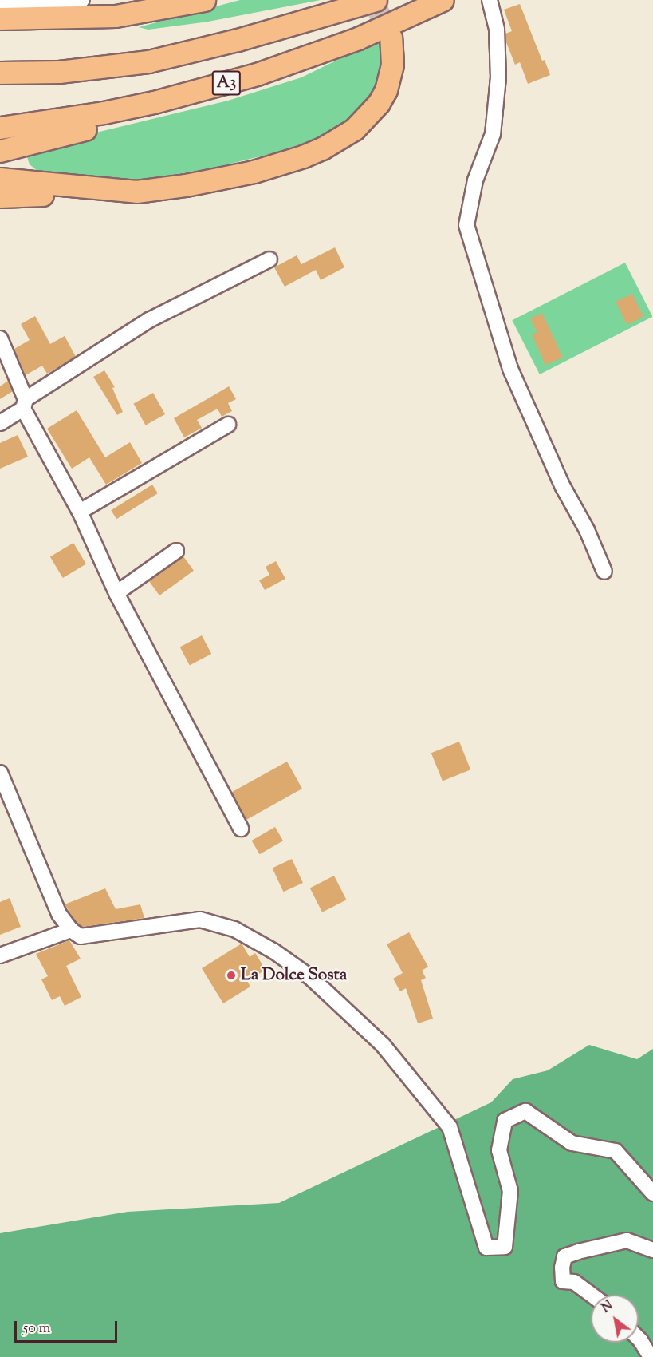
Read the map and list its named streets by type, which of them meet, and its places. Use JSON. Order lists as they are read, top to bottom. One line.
{"streets":{"highway":["A3"]},"places":["La Dolce Sosta"],"scale_bar":"50 m","north":"top left"}
